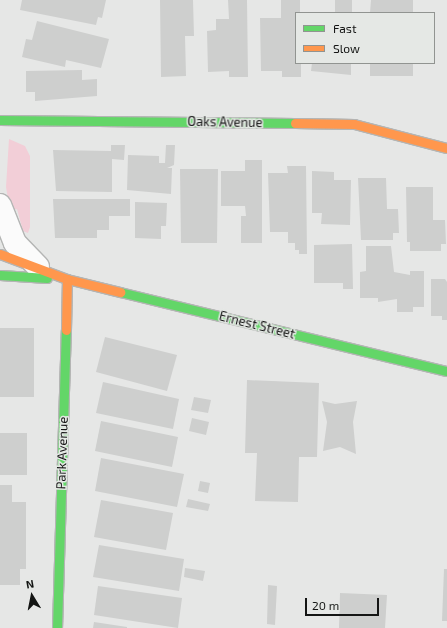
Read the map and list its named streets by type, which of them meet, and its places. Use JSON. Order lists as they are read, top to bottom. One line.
{"streets":{"street":["Oaks Avenue","Ernest Street","Park Avenue"]},"crossings":[["Ernest Street","Park Avenue"]],"legend":["Fast","Slow"],"scale_bar":"20 m","north":"top"}
